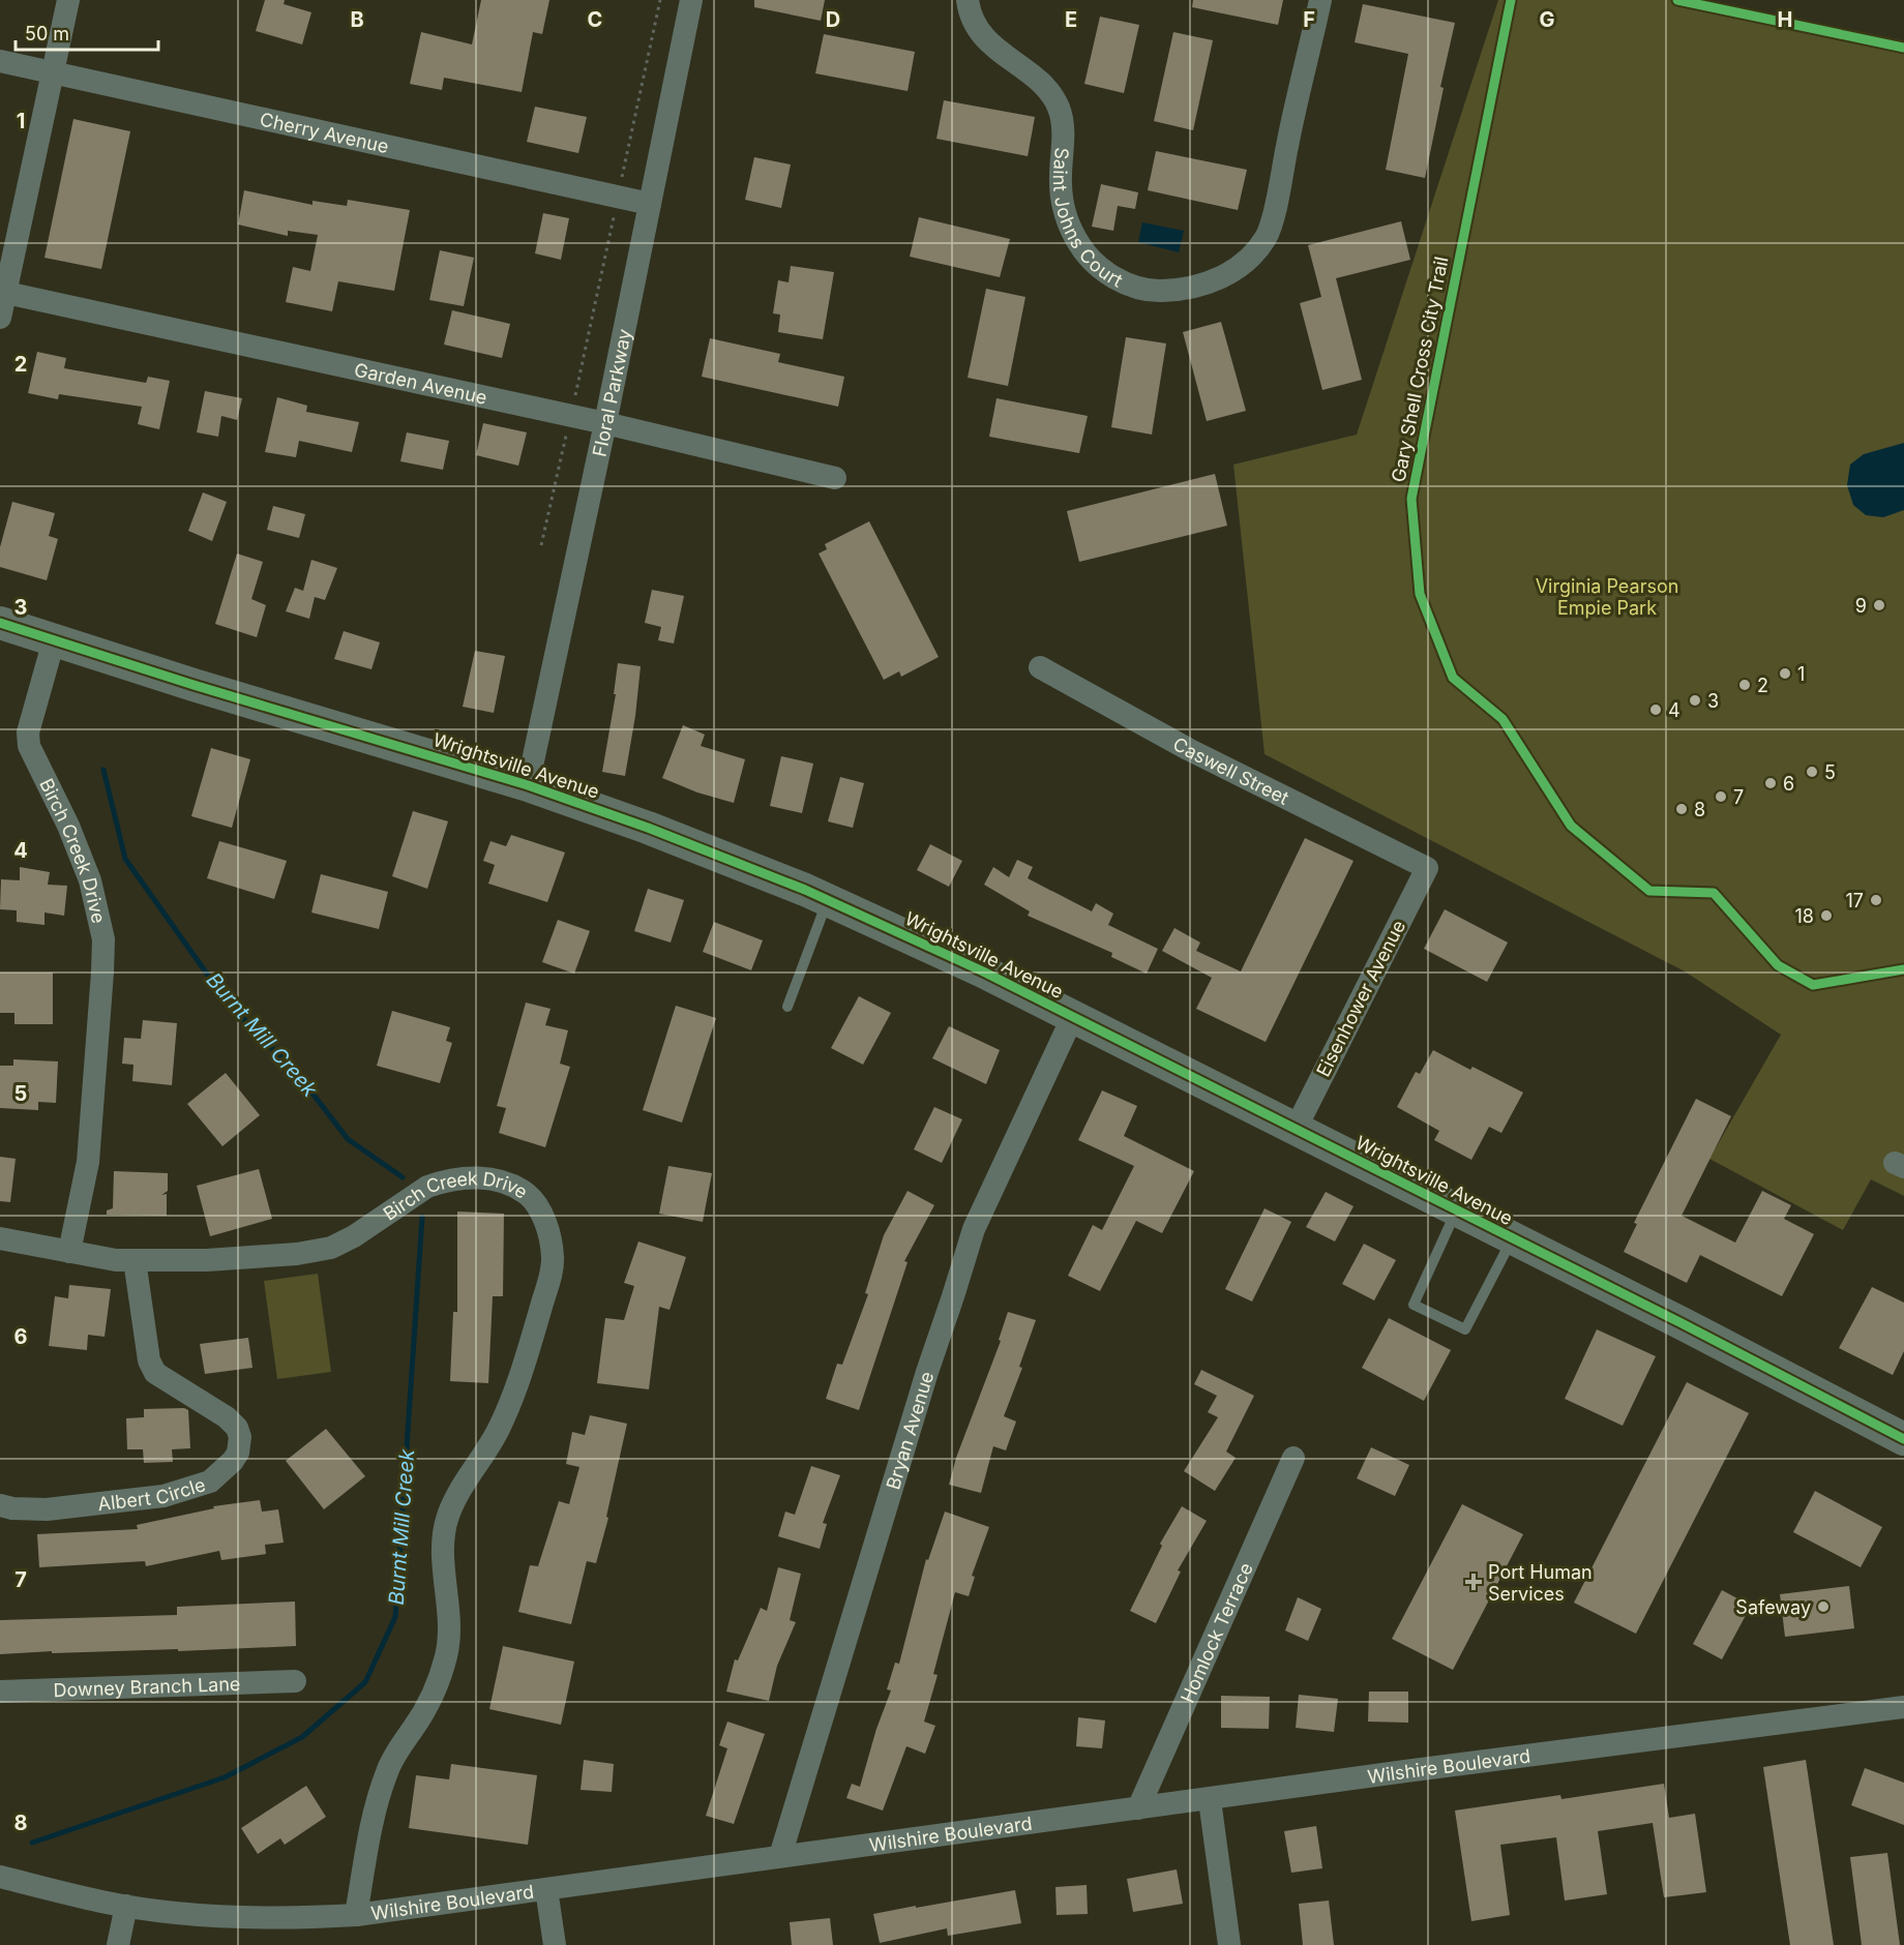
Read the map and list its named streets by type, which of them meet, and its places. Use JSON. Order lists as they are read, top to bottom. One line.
{"streets":{"street":["Cherry Avenue","Saint Johns Court","Garden Avenue","Floral Parkway","Wrightsville Avenue","Caswell Street","Birch Creek Drive","Eisenhower Avenue","Bryan Avenue","Albert Circle","Homlock Terrace","Downey Branch Lane","Wilshire Boulevard"],"cycle path":["Gary Shell Cross City Trail"]},"crossings":[["Cherry Avenue","Floral Parkway"],["Garden Avenue","Floral Parkway"],["Floral Parkway","Wrightsville Avenue"],["Wrightsville Avenue","Birch Creek Drive"],["Wrightsville Avenue","Eisenhower Avenue"],["Wrightsville Avenue","Bryan Avenue"],["Caswell Street","Eisenhower Avenue"],["Birch Creek Drive","Albert Circle"],["Birch Creek Drive","Wilshire Boulevard"],["Bryan Avenue","Wilshire Boulevard"],["Homlock Terrace","Wilshire Boulevard"]],"water":["Burnt Mill Creek"],"parks":["Virginia Pearson Empie Park"],"places":{"other":["9","1","2","3","4","5","6","7","8","17","18","Safeway"],"health":["Port Human Services"]},"scale_bar":"50 m","grid":{"columns":["B","C","D","E","F","G","H"],"rows":["1","2","3","4","5","6","7","8"]}}
